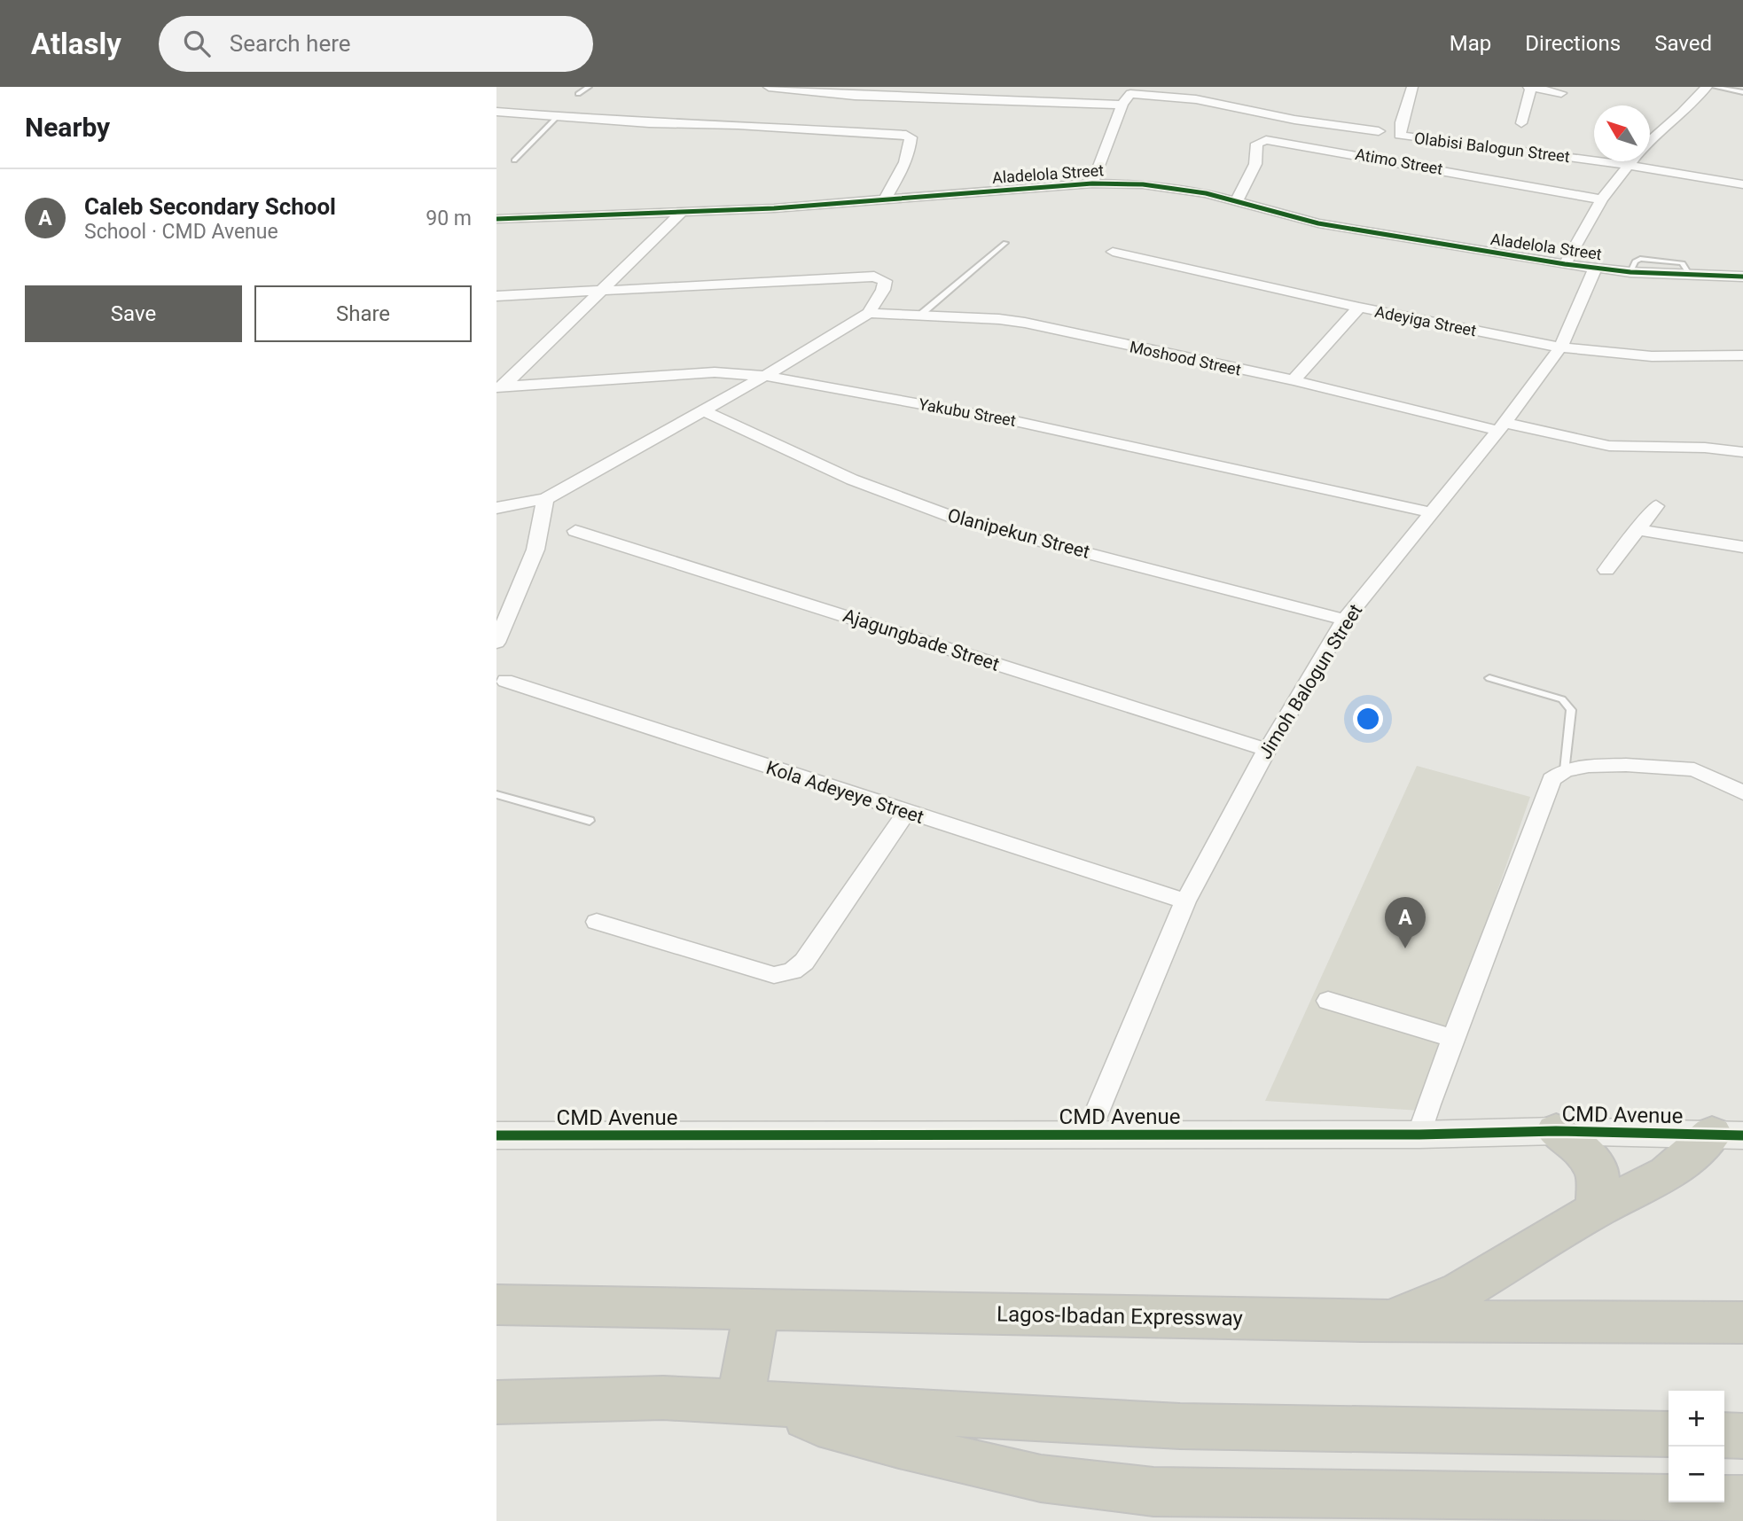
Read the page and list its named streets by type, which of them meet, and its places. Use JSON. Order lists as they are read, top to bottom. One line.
{"streets":{"highway":["Lagos-Ibadan Expressway"],"street":["Olabisi Balogun Street","Atimo Street","Aladelola Street","Adeyiga Street","Moshood Street","Yakubu Street","Olanipekun Street","Ajagungbade Street","Jimoh Balogun Street","Kola Adeyeye Street","CMD Avenue"]},"crossings":[["Atimo Street","Aladelola Street"],["Aladelola Street","Jimoh Balogun Street"],["Adeyiga Street","Jimoh Balogun Street"],["Moshood Street","Jimoh Balogun Street"],["Yakubu Street","Jimoh Balogun Street"],["Olanipekun Street","Jimoh Balogun Street"],["Ajagungbade Street","Jimoh Balogun Street"],["Jimoh Balogun Street","Kola Adeyeye Street"],["Jimoh Balogun Street","CMD Avenue"]],"north":"top left","page":{"header":"Atlasly","search":"Search here","nav":["Map","Directions","Saved"],"heading":"Nearby","list":[{"mark":"A","name":"Caleb Secondary School","note":"School · CMD Avenue","value":"90 m"}],"buttons":["Save","Share"],"pins":"A","map_buttons":["+","−"]}}
